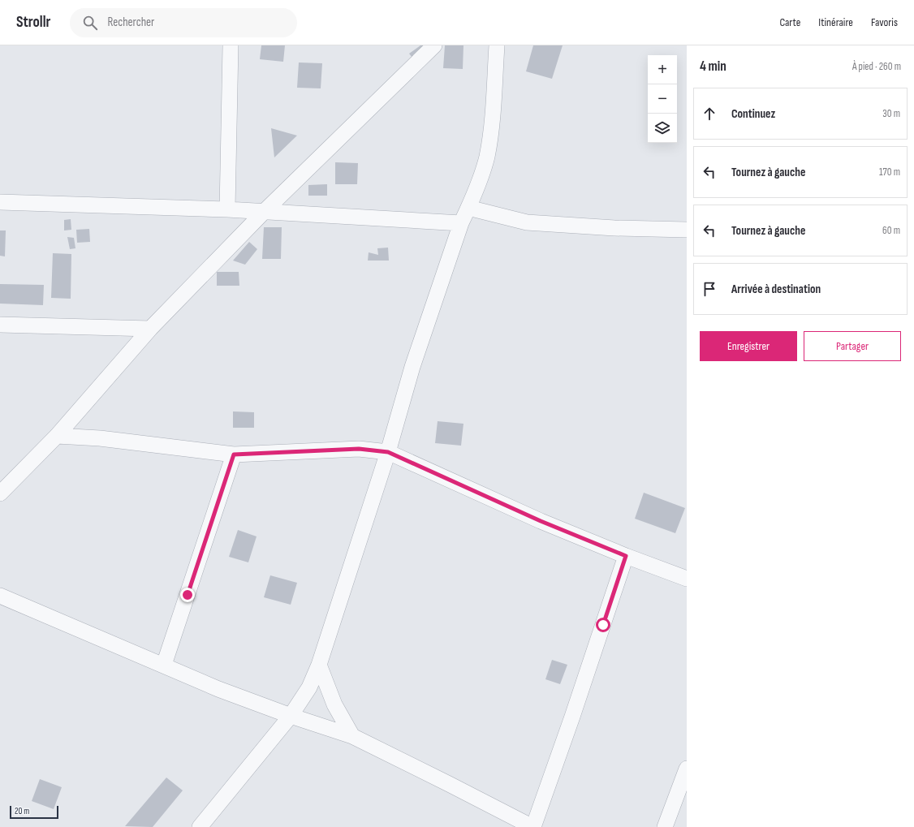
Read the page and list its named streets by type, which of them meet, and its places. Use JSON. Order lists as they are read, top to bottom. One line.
{"scale_bar":"20 m","page":{"header":"Strollr","search":"Rechercher","nav":["Carte","Itinéraire","Favoris"],"heading":["4 min","À pied · 260 m"],"map_buttons":["+","−"],"list":[["Continuez","30 m"],["Tournez à gauche","170 m"],["Tournez à gauche","60 m"],"Arrivée à destination"],"buttons":["Enregistrer","Partager"],"scale":"20 m"}}
